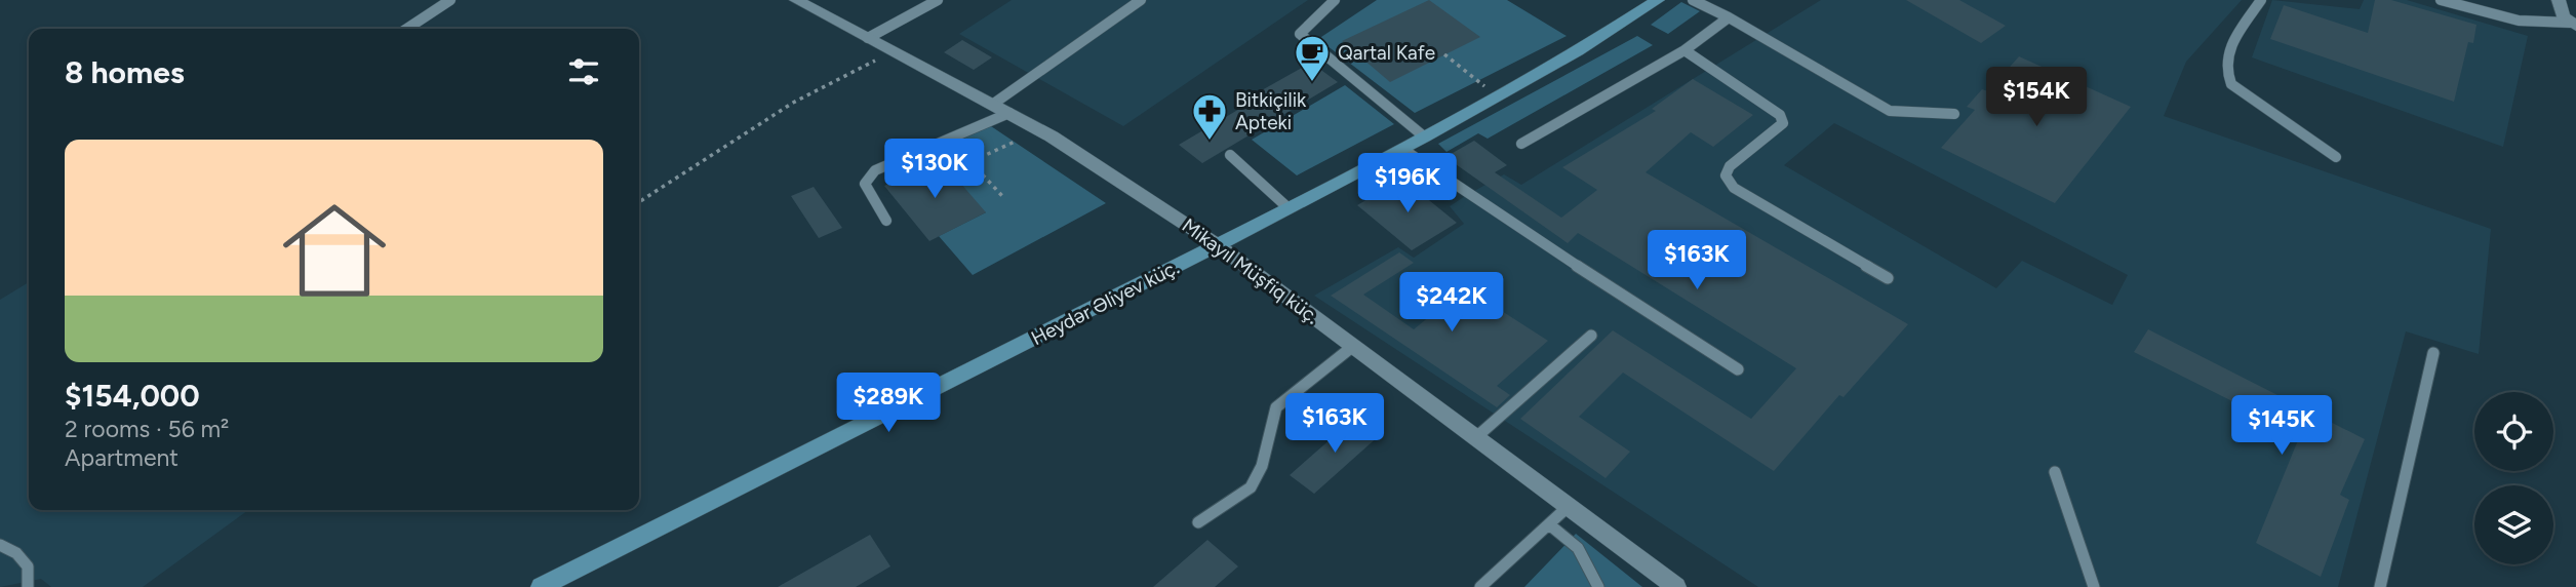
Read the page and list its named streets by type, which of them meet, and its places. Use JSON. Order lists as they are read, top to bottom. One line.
{"streets":{"main road":["Heydər Əliyev küç."],"street":["Mikayıl Müşfiq küç."]},"crossings":[["Mikayıl Müşfiq küç.","Heydər Əliyev küç."]],"places":{"cafe":["Qartal Kafe"],"pharmacy":["Bitkiçilik Apteki"]},"page":{"heading":"8 homes","price":["$154K","$130K","$196K","$163K","$242K","$289K","$163K","$145K"],"list":[{"name":"$154,000","note":"2 rooms · 56 m² · Apartment"}]}}
